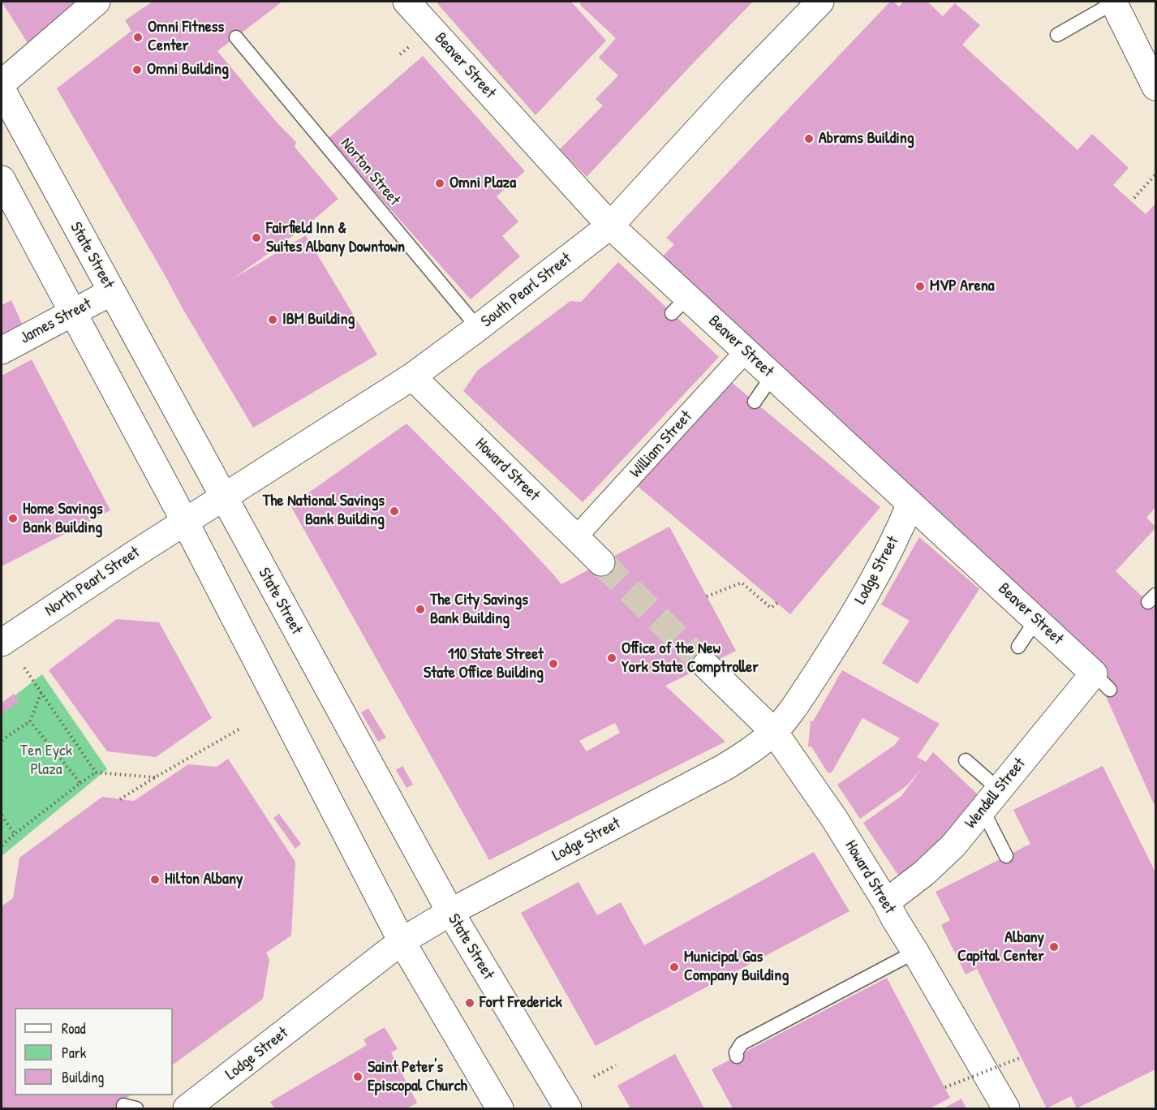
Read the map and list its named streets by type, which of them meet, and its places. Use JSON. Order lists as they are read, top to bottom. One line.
{"streets":{"main road":["Beaver Street","State Street","South Pearl Street","James Street","Howard Street","Lodge Street","North Pearl Street","Wendell Street"],"street":["William Street"],"lane":["Norton Street"]},"crossings":[["Beaver Street","South Pearl Street"],["Beaver Street","William Street"],["Beaver Street","Lodge Street"],["Beaver Street","Wendell Street"],["Norton Street","South Pearl Street"],["State Street","South Pearl Street"],["State Street","James Street"],["State Street","Lodge Street"],["South Pearl Street","Howard Street"],["South Pearl Street","North Pearl Street"],["William Street","Howard Street"],["Howard Street","Lodge Street"],["Howard Street","Wendell Street"]],"parks":["Ten Eyck Plaza"],"places":["Omni Fitness Center","Omni Building","Abrams Building","Omni Plaza","Fairfield Inn & Suites Albany Downtown","MVP Arena","IBM Building","The National Savings Bank Building","Home Savings Bank Building","The City Savings Bank Building","Office of the New York State Comptroller","110 State Street State Office Building","Hilton Albany","Albany Capital Center","Municipal Gas Company Building","Fort Frederick","Saint Peter's Episcopal Church"],"legend":["Road","Park","Building"]}
